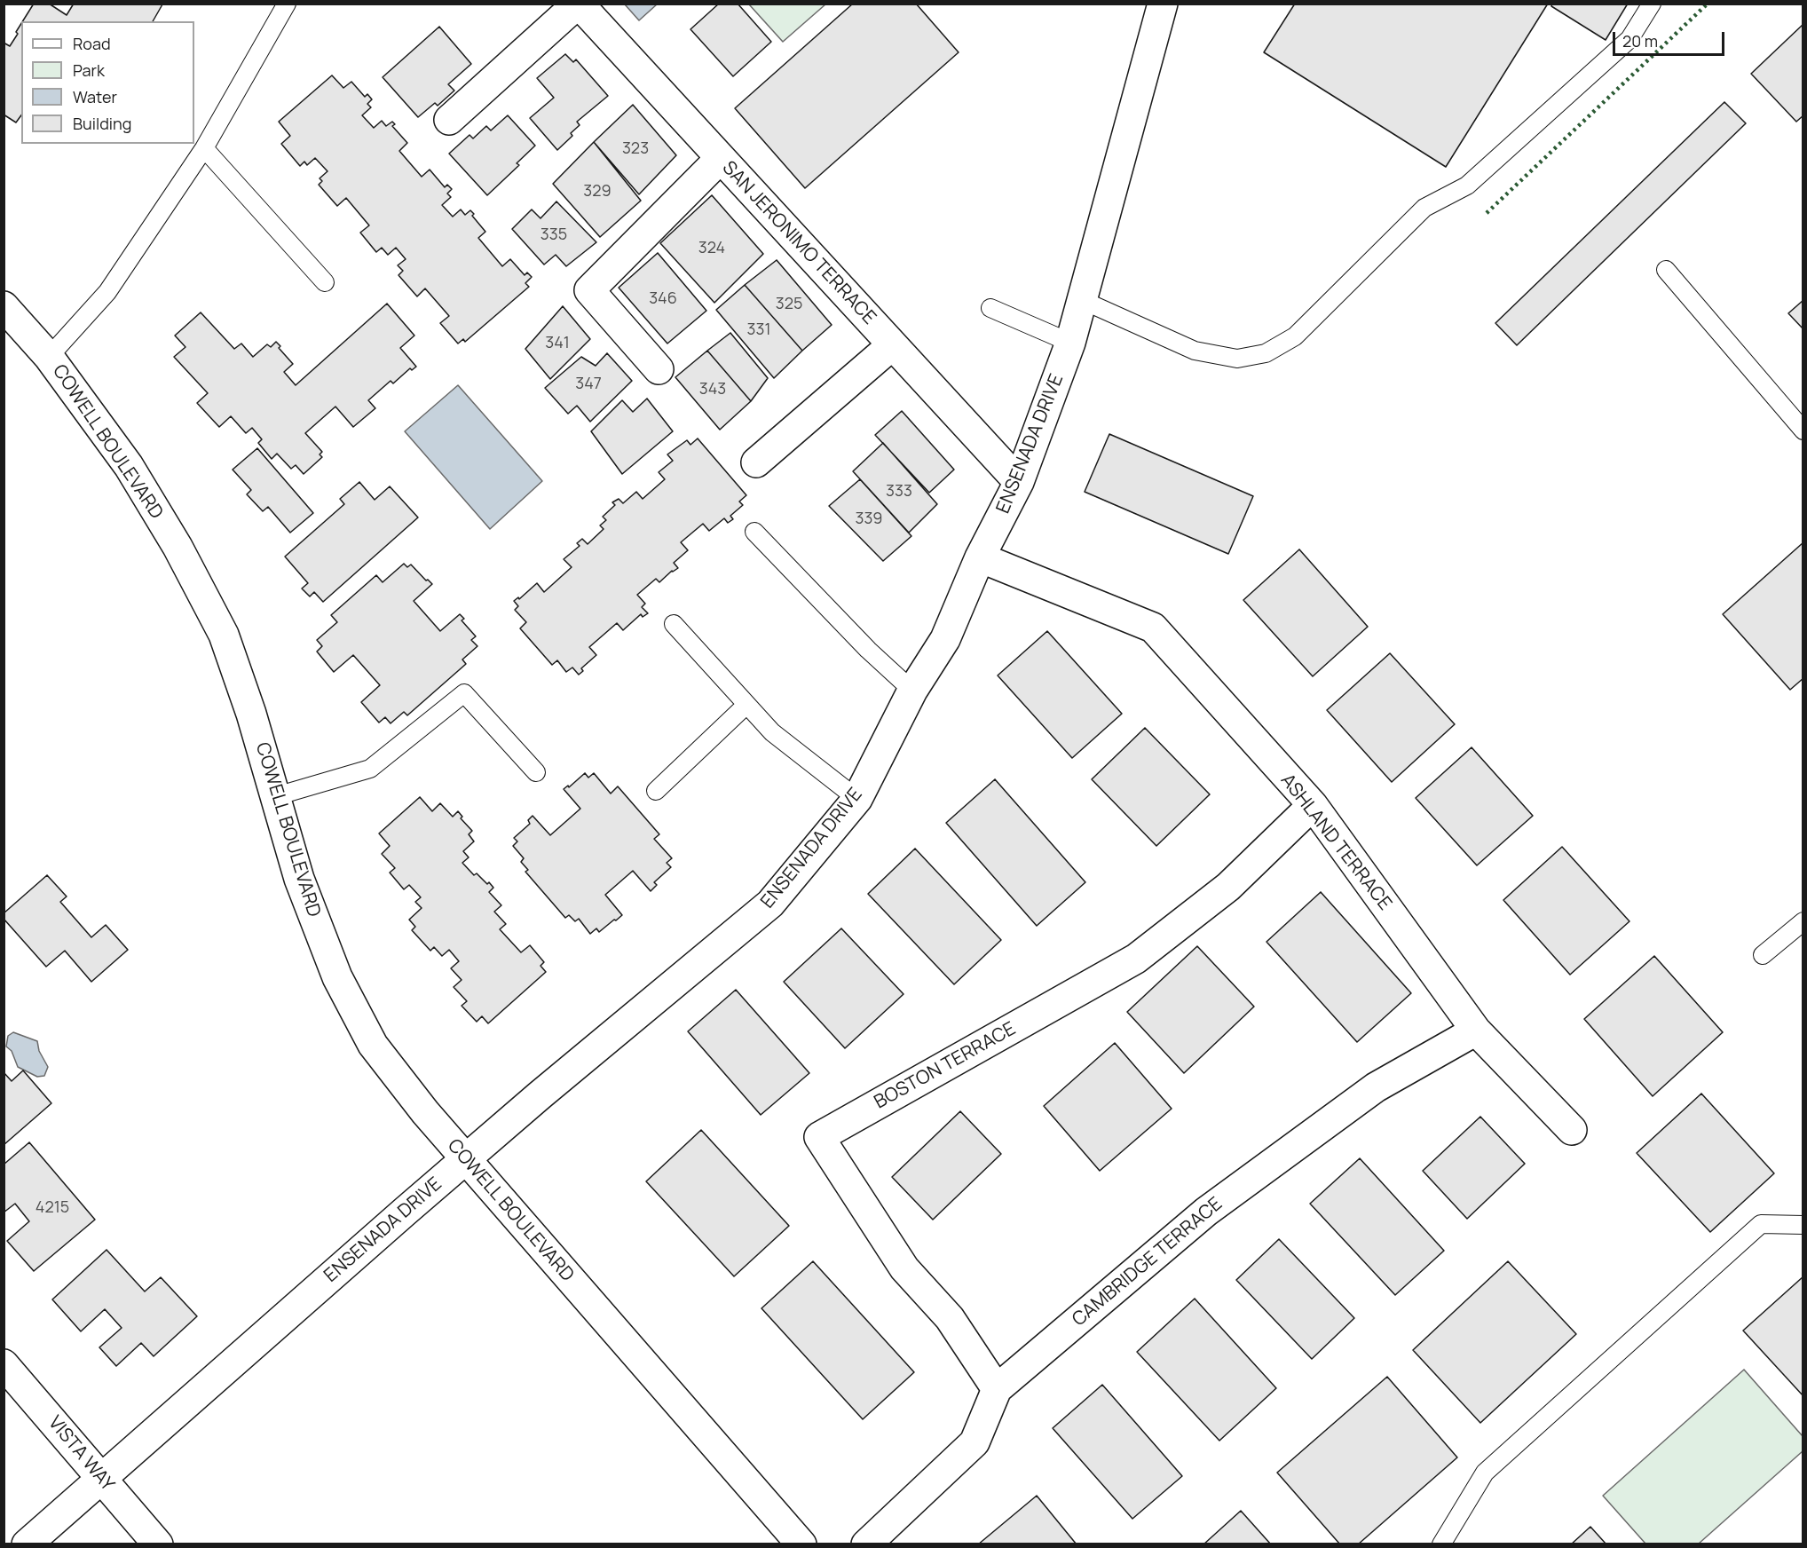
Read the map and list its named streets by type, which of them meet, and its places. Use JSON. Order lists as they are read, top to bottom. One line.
{"streets":{"street":["SAN JERONIMO TERRACE","COWELL BOULEVARD","ENSENADA DRIVE","ASHLAND TERRACE","BOSTON TERRACE","CAMBRIDGE TERRACE","VISTA WAY"]},"crossings":[["SAN JERONIMO TERRACE","ENSENADA DRIVE"],["COWELL BOULEVARD","ENSENADA DRIVE"],["ENSENADA DRIVE","ASHLAND TERRACE"],["ENSENADA DRIVE","VISTA WAY"],["ASHLAND TERRACE","BOSTON TERRACE"],["ASHLAND TERRACE","CAMBRIDGE TERRACE"],["BOSTON TERRACE","CAMBRIDGE TERRACE"]],"house_numbers":["323","329","335","324","346","325","331","341","347","343","333","339","4215"],"legend":["Road","Park","Water","Building"],"scale_bar":"20 m"}
